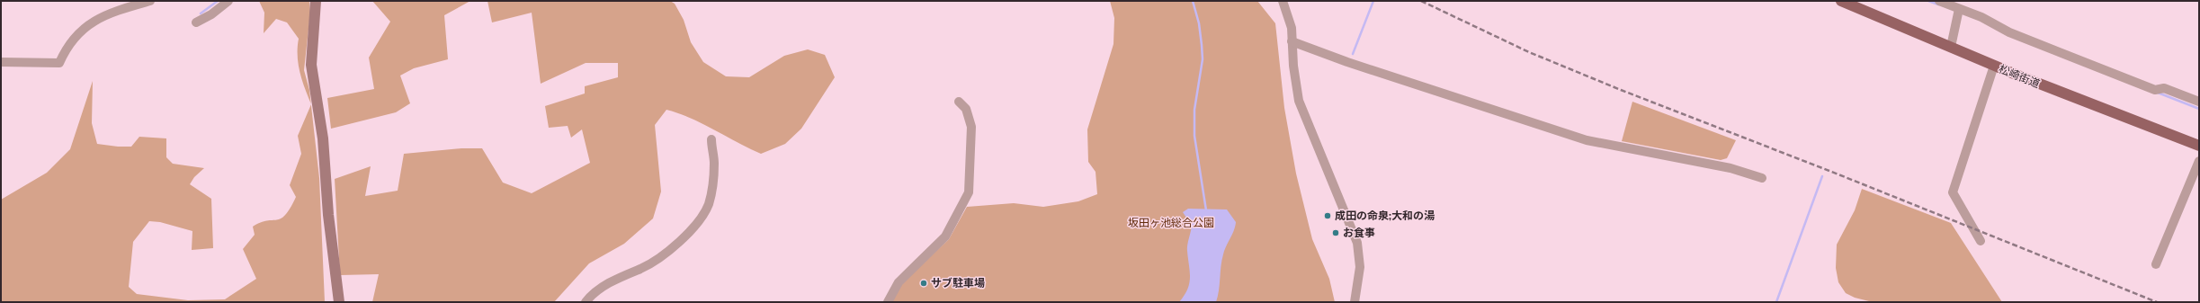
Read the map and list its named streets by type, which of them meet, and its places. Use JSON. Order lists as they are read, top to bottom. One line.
{"streets":{"main road":["松崎街道"]},"parks":["坂田ヶ池総合公園"],"places":["成田の命泉;大和の湯","お食事","サブ駐車場"]}
